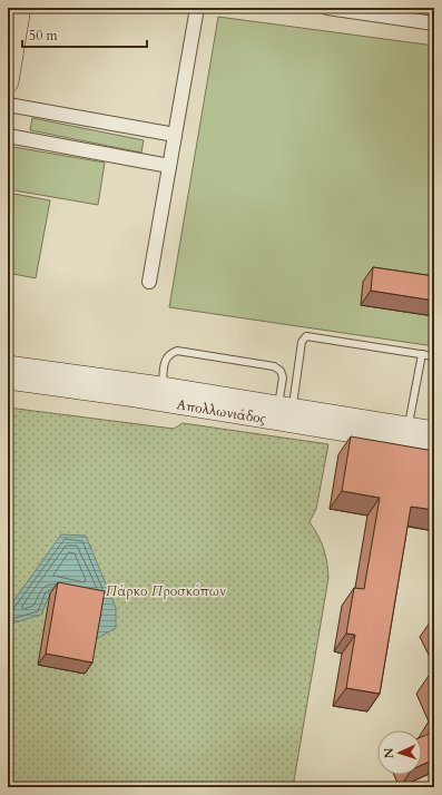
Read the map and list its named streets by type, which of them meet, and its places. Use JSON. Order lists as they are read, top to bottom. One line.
{"streets":{"main road":["Απολλωνιάδος"]},"parks":["Πάρκο Προσκόπων"],"scale_bar":"50 m","north":"left"}
